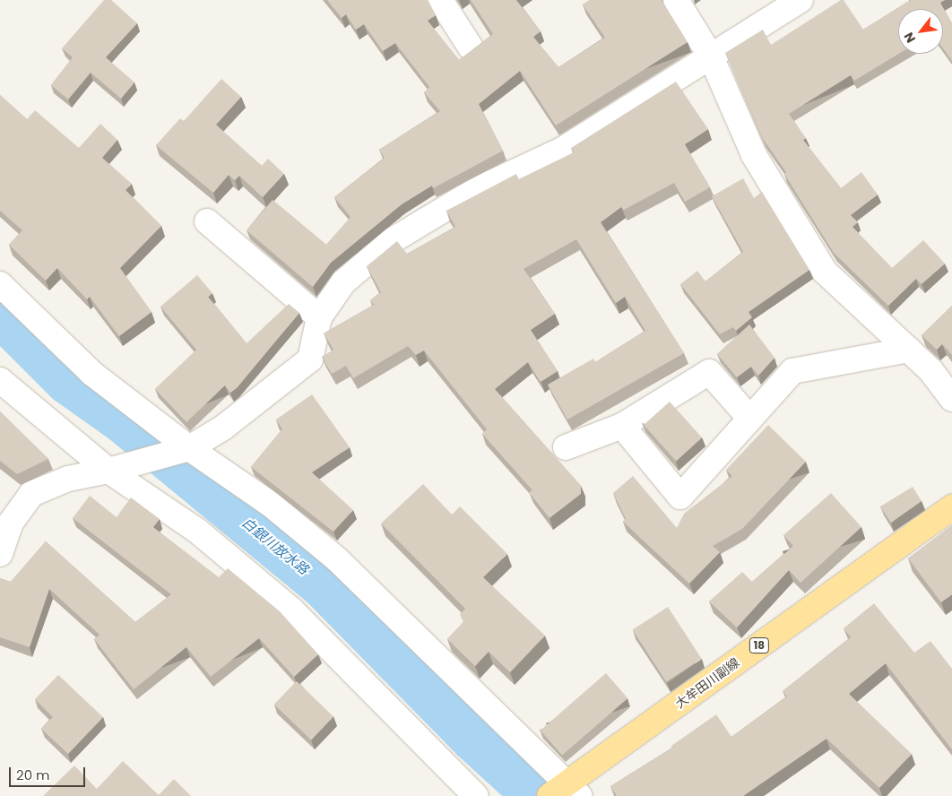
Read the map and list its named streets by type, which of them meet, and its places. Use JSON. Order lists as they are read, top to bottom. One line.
{"streets":{"main road":["18","大牟田川副線"]},"water":["白銀川放水路"],"scale_bar":"20 m","north":"bottom left"}
